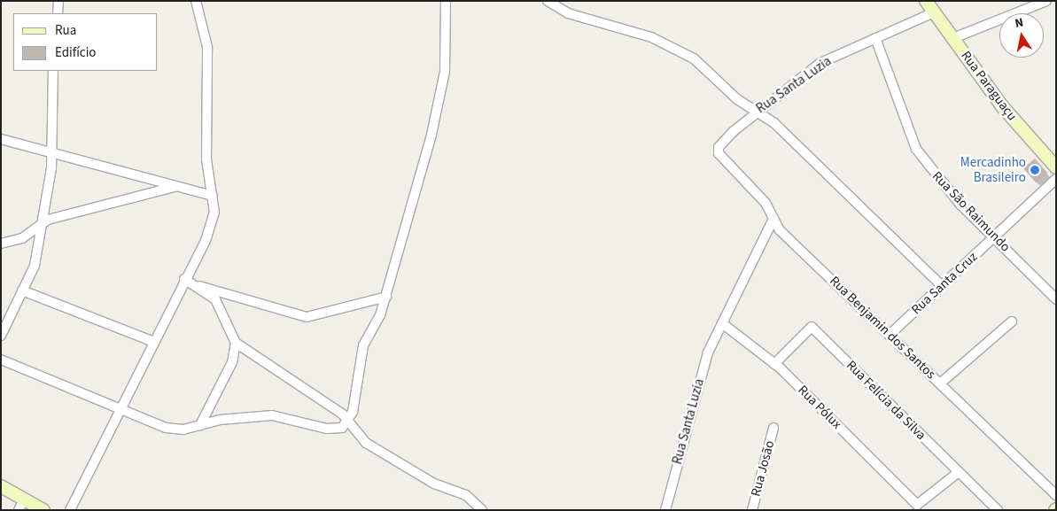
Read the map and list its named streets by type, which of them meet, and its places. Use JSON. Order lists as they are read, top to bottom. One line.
{"streets":{"street":["Rua Santa Luzia","Rua Paraguaçu","Rua São Raimundo","Rua Santa Cruz","Rua Benjamin dos Santos","Rua Felícia da Silva","Rua Pólux","Rua Josão"]},"crossings":[["Rua Santa Luzia","Rua Paraguaçu"],["Rua Santa Luzia","Rua São Raimundo"],["Rua Santa Luzia","Rua Benjamin dos Santos"],["Rua Santa Luzia","Rua Pólux"],["Rua São Raimundo","Rua Santa Cruz"],["Rua Santa Cruz","Rua Benjamin dos Santos"],["Rua Felícia da Silva","Rua Pólux"]],"places":["Mercadinho Brasileiro"],"legend":["Rua","Edifício"],"north":"top"}
